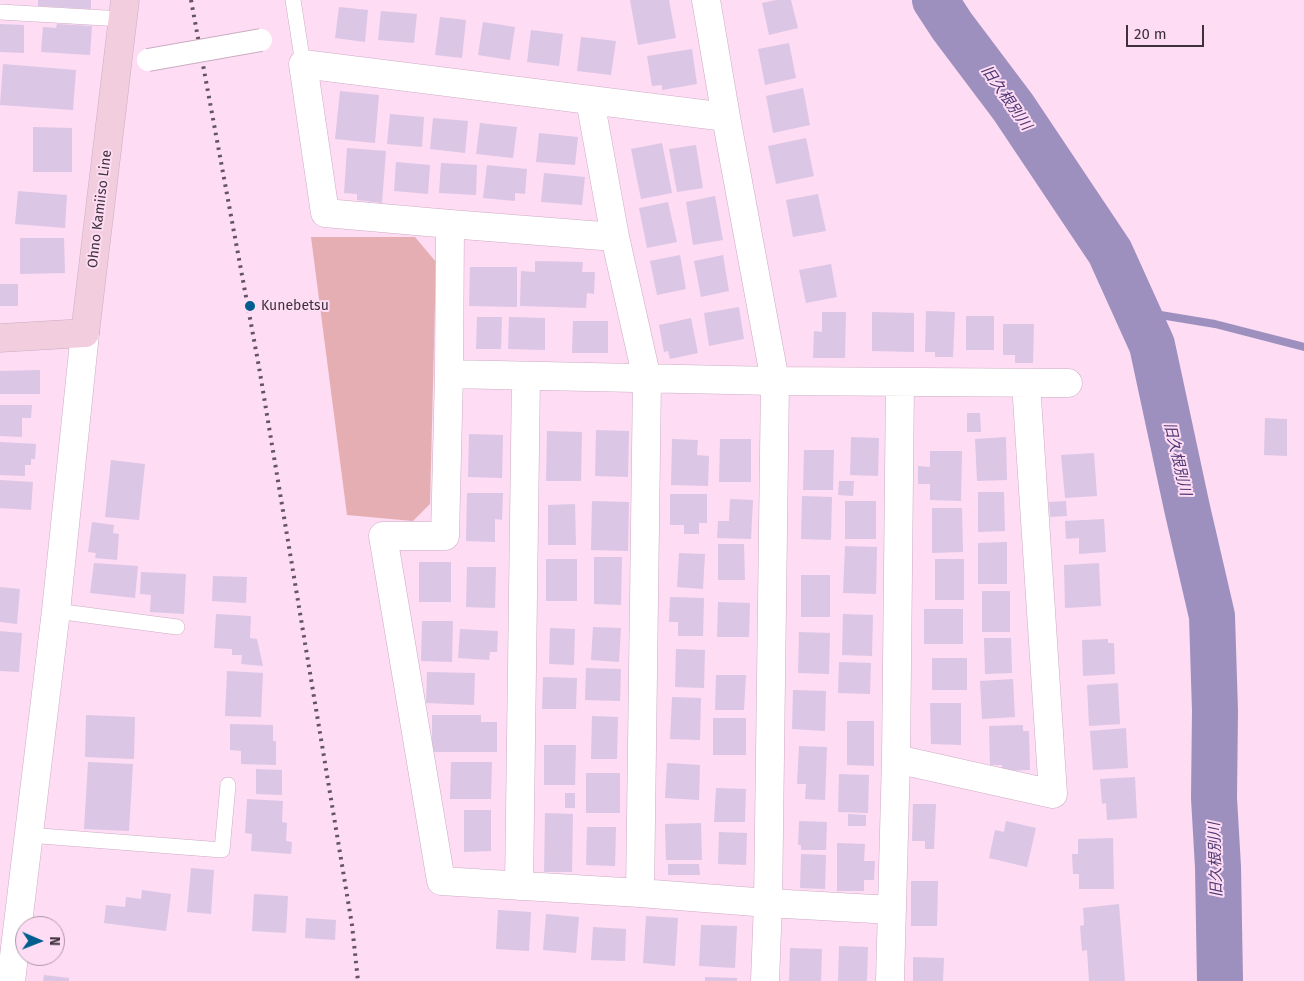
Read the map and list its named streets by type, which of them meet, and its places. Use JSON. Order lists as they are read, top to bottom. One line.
{"streets":{"main road":["Ohno Kamiiso Line"]},"water":["旧久根別川"],"places":["Kunebetsu"],"scale_bar":"20 m","north":"right"}
